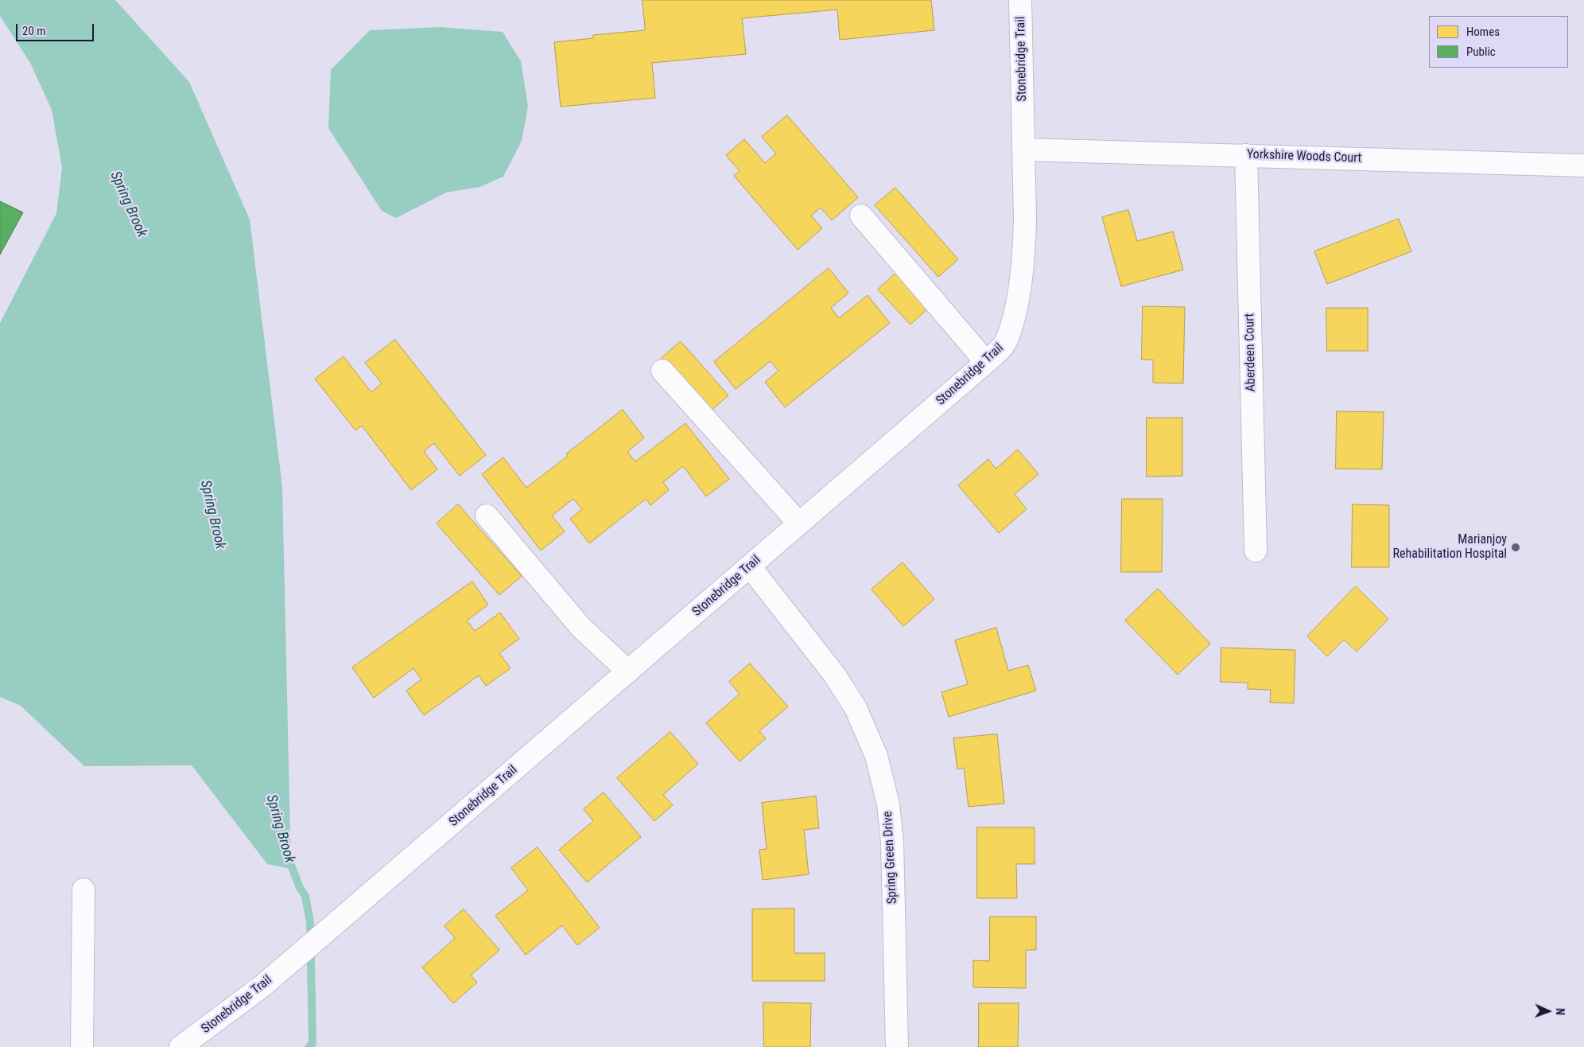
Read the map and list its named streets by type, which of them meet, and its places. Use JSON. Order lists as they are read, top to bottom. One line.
{"streets":{"street":["Stonebridge Trail","Yorkshire Woods Court","Aberdeen Court","Spring Green Drive"]},"crossings":[["Stonebridge Trail","Yorkshire Woods Court"],["Stonebridge Trail","Spring Green Drive"],["Yorkshire Woods Court","Aberdeen Court"]],"water":["Spring Brook"],"places":["Marianjoy Rehabilitation Hospital"],"legend":["Homes","Public"],"scale_bar":"20 m","north":"right"}
